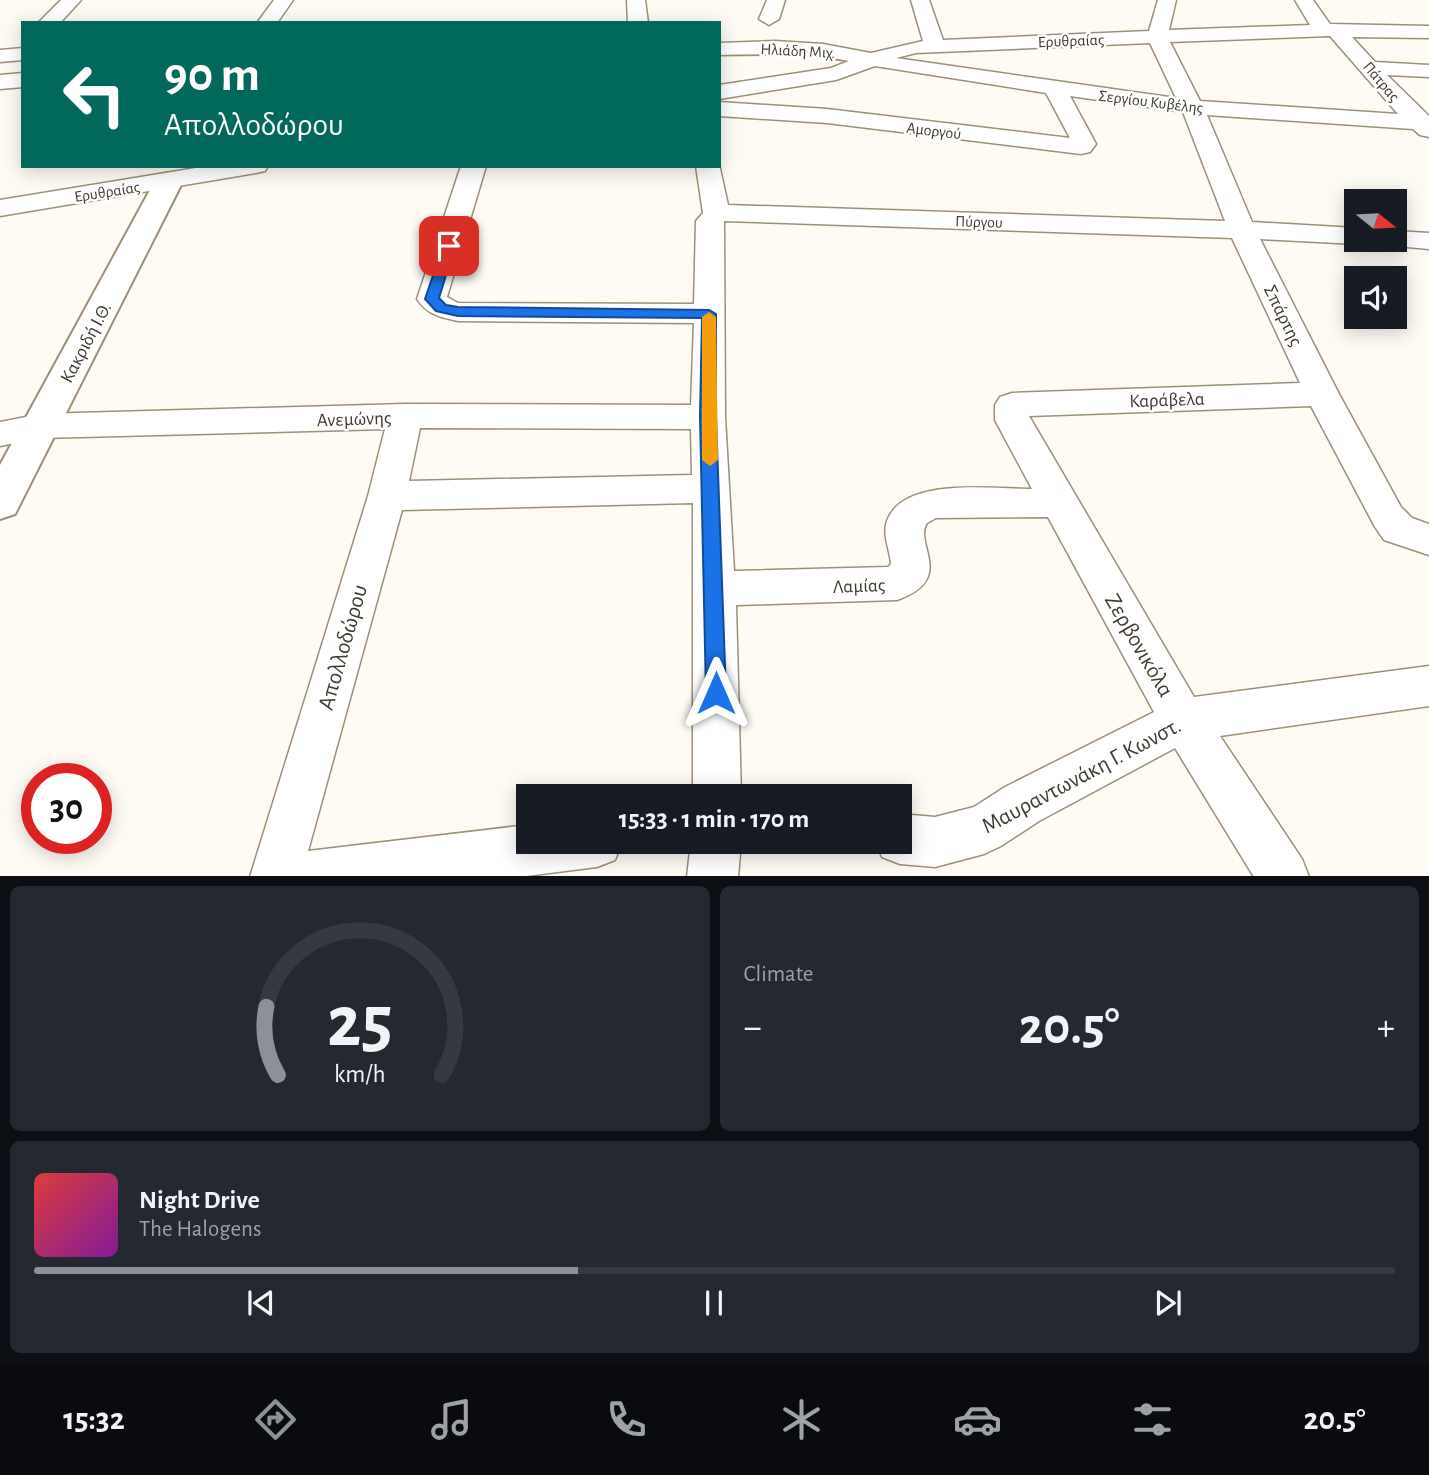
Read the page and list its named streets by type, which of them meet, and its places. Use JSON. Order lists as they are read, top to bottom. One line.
{"streets":{"street":["Ερυθραίας","Ηλιάδη Μιχ.","Πάτρας","Σεργίου Κυβέλης","Αμοργού","Πύργου","Σπάρτης","Κακριδή Ι.Θ.","Καράβελα","Ανεμώνης","Λαμίας","Ζερβονικόλα","Απολλοδώρου","Μαυραντωνάκη Γ. Κωνστ."]},"crossings":[["Ερυθραίας","Ηλιάδη Μιχ."],["Ερυθραίας","Πάτρας"],["Ερυθραίας","Σεργίου Κυβέλης"],["Ερυθραίας","Σπάρτης"],["Ερυθραίας","Κακριδή Ι.Θ."],["Ηλιάδη Μιχ.","Σεργίου Κυβέλης"],["Πάτρας","Σεργίου Κυβέλης"],["Σεργίου Κυβέλης","Αμοργού"],["Σεργίου Κυβέλης","Σπάρτης"],["Πύργου","Σπάρτης"],["Σπάρτης","Καράβελα"],["Κακριδή Ι.Θ.","Ανεμώνης"],["Καράβελα","Ζερβονικόλα"],["Ανεμώνης","Απολλοδώρου"],["Λαμίας","Ζερβονικόλα"],["Ζερβονικόλα","Μαυραντωνάκη Γ. Κωνστ."]],"north":"right","page":{"turn":["90 m","Απολλοδώρου"],"limit":"30","trip":"15:33 · 1 min · 170 m","tile":"Climate","heat":["−","20.5°","+"],"song":["Night Drive","The Halogens"],"tabs":["15:32","20.5°"],"gauge":["25","km/h"]}}
